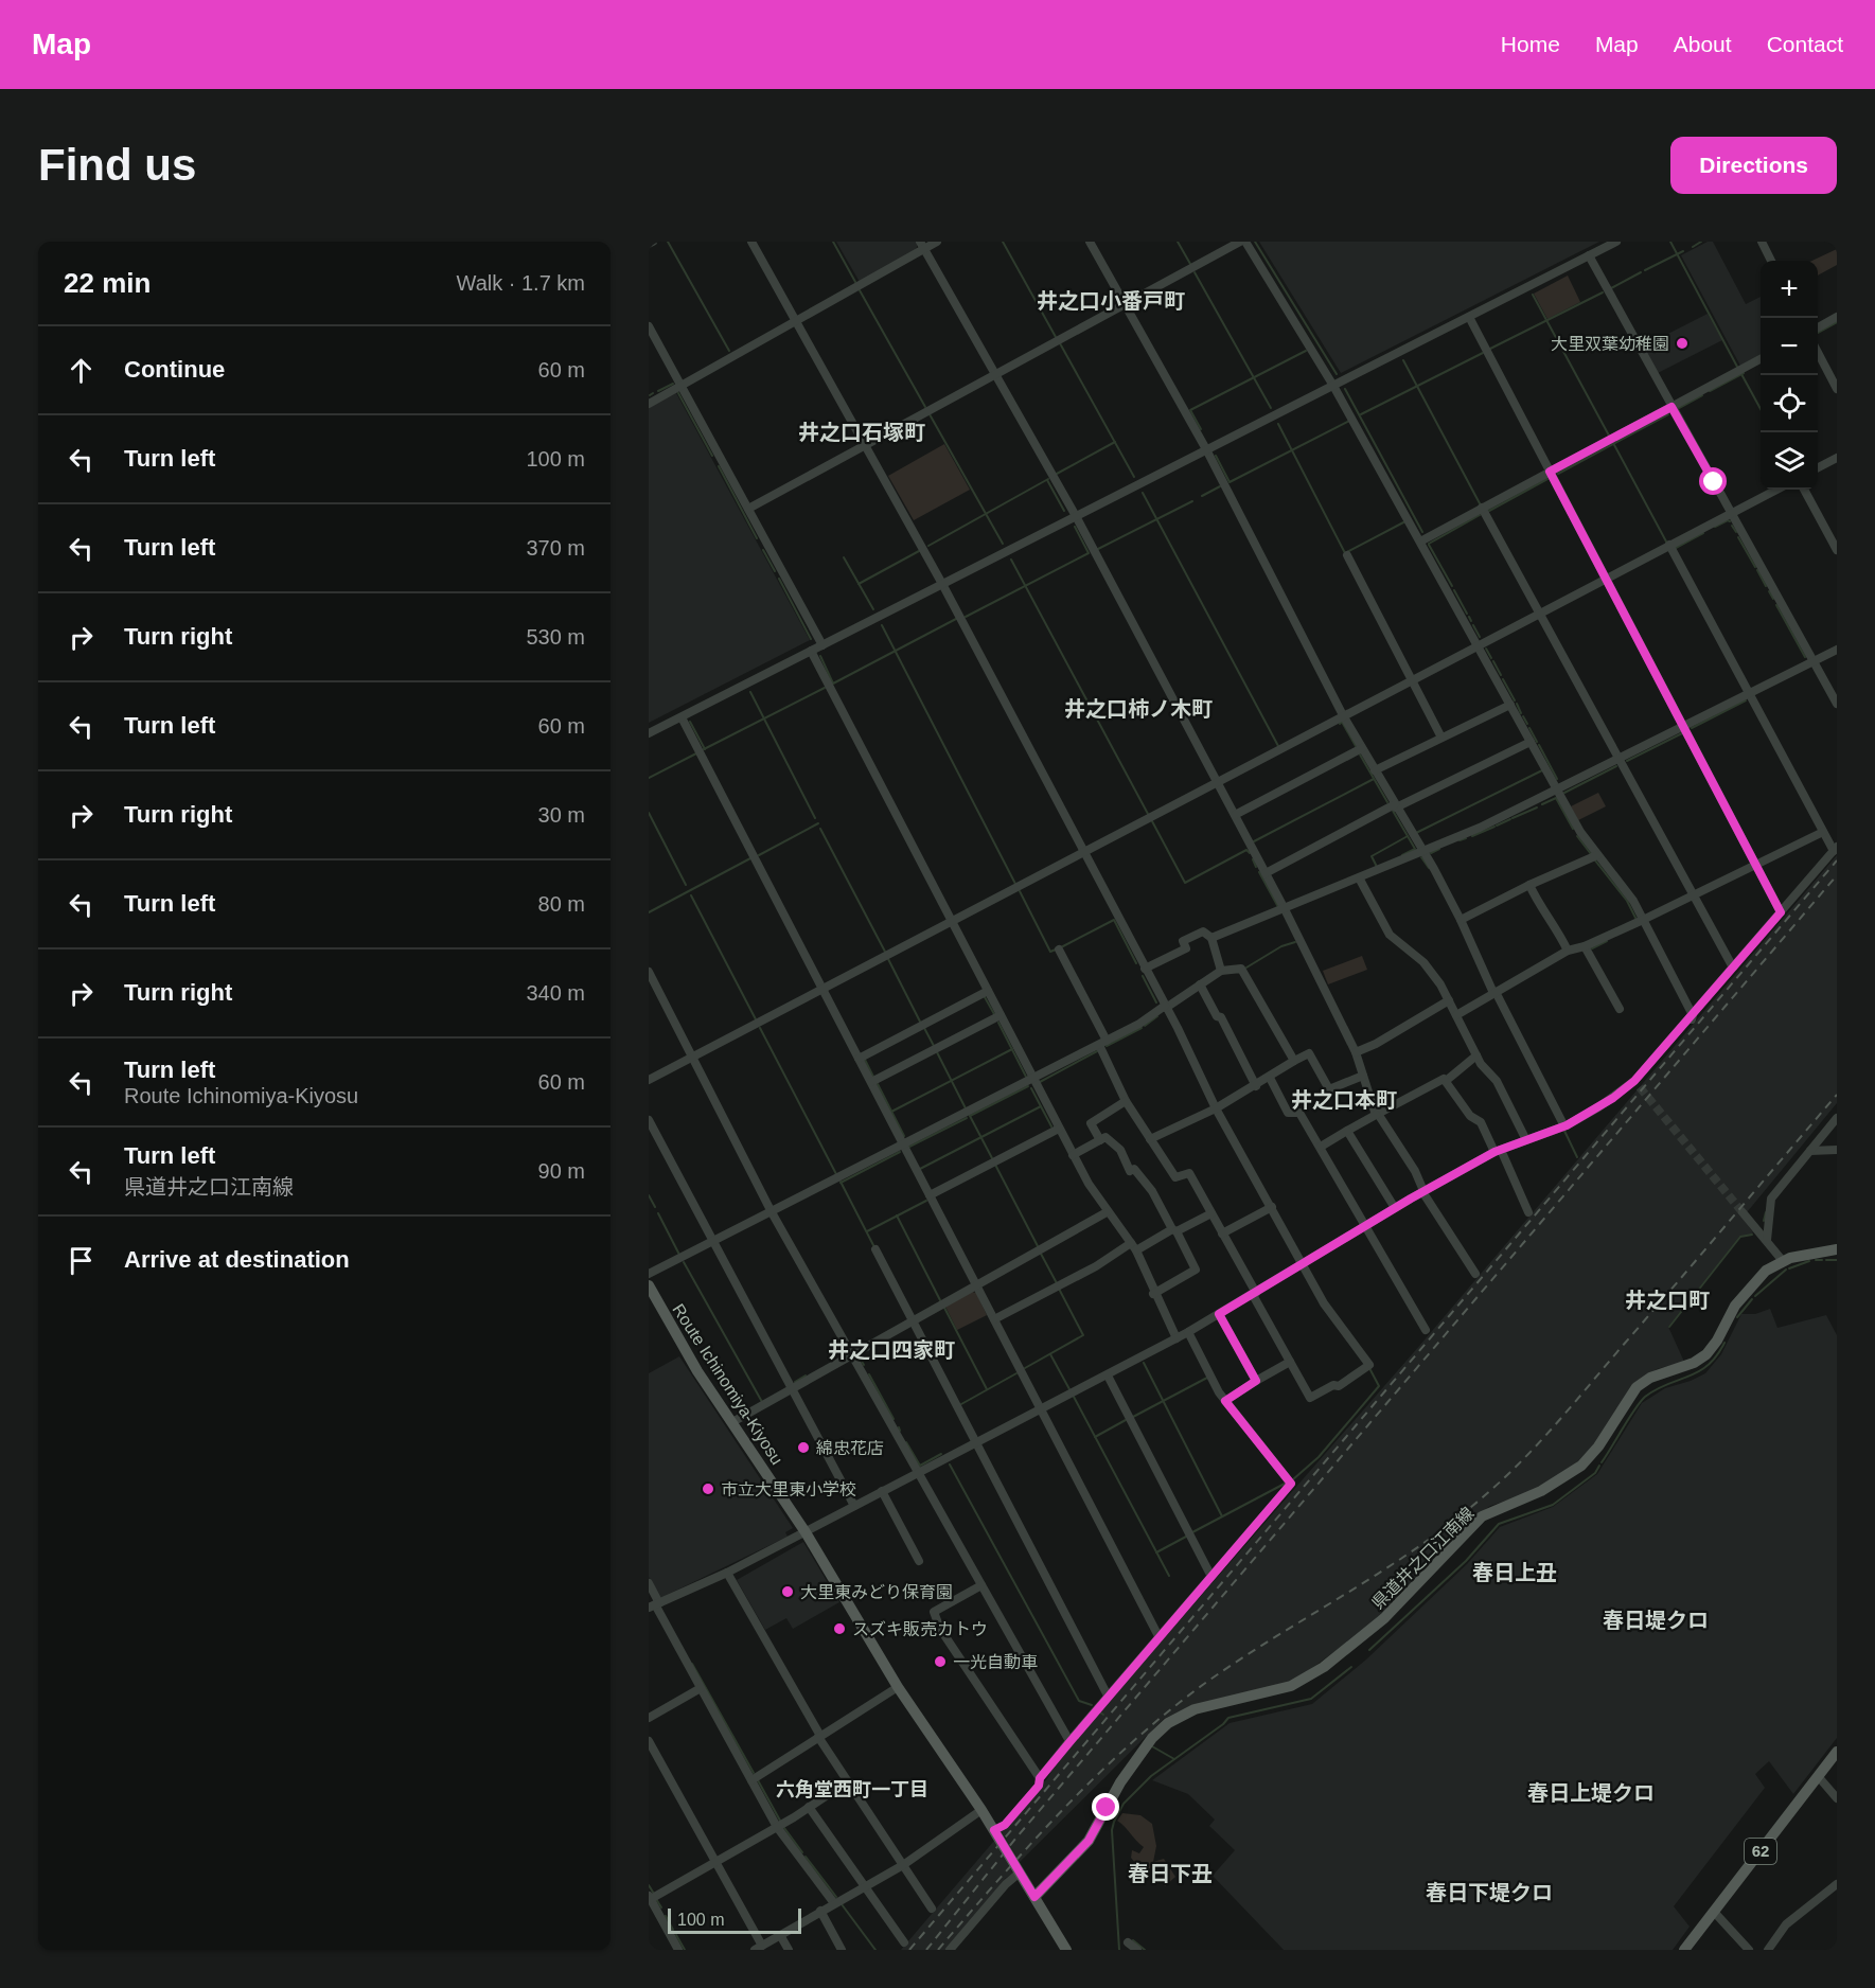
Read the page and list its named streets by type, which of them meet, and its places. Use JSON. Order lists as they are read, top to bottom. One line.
{"streets":{"main road":["Route Ichinomiya-Kiyosu","県道井之口江南線","62"]},"crossings":[["Route Ichinomiya-Kiyosu","県道井之口江南線"]],"districts":["井之口小番戸町","井之口石塚町","井之口柿ノ木町","井之口本町","井之口町","井之口四家町","春日上丑","春日堤クロ","六角堂西町一丁目","春日上堤クロ","春日下丑","春日下堤クロ"],"places":["大里双葉幼稚園","綿忠花店","市立大里東小学校","大里東みどり保育園","スズキ販売カトウ","一光自動車"],"scale_bar":"100 m","page":{"header":"Map","nav":["Home","Map","About","Contact"],"buttons":"Directions","title":"Find us","heading":["22 min","Walk · 1.7 km"],"map_buttons":["+","−"],"list":[["Continue","60 m"],["Turn left","100 m"],["Turn left","370 m"],["Turn right","530 m"],["Turn left","60 m"],["Turn right","30 m"],["Turn left","80 m"],["Turn right","340 m"],["Turn left","Route Ichinomiya-Kiyosu","60 m"],["Turn left","県道井之口江南線","90 m"],"Arrive at destination"],"scale":"100 m"}}
